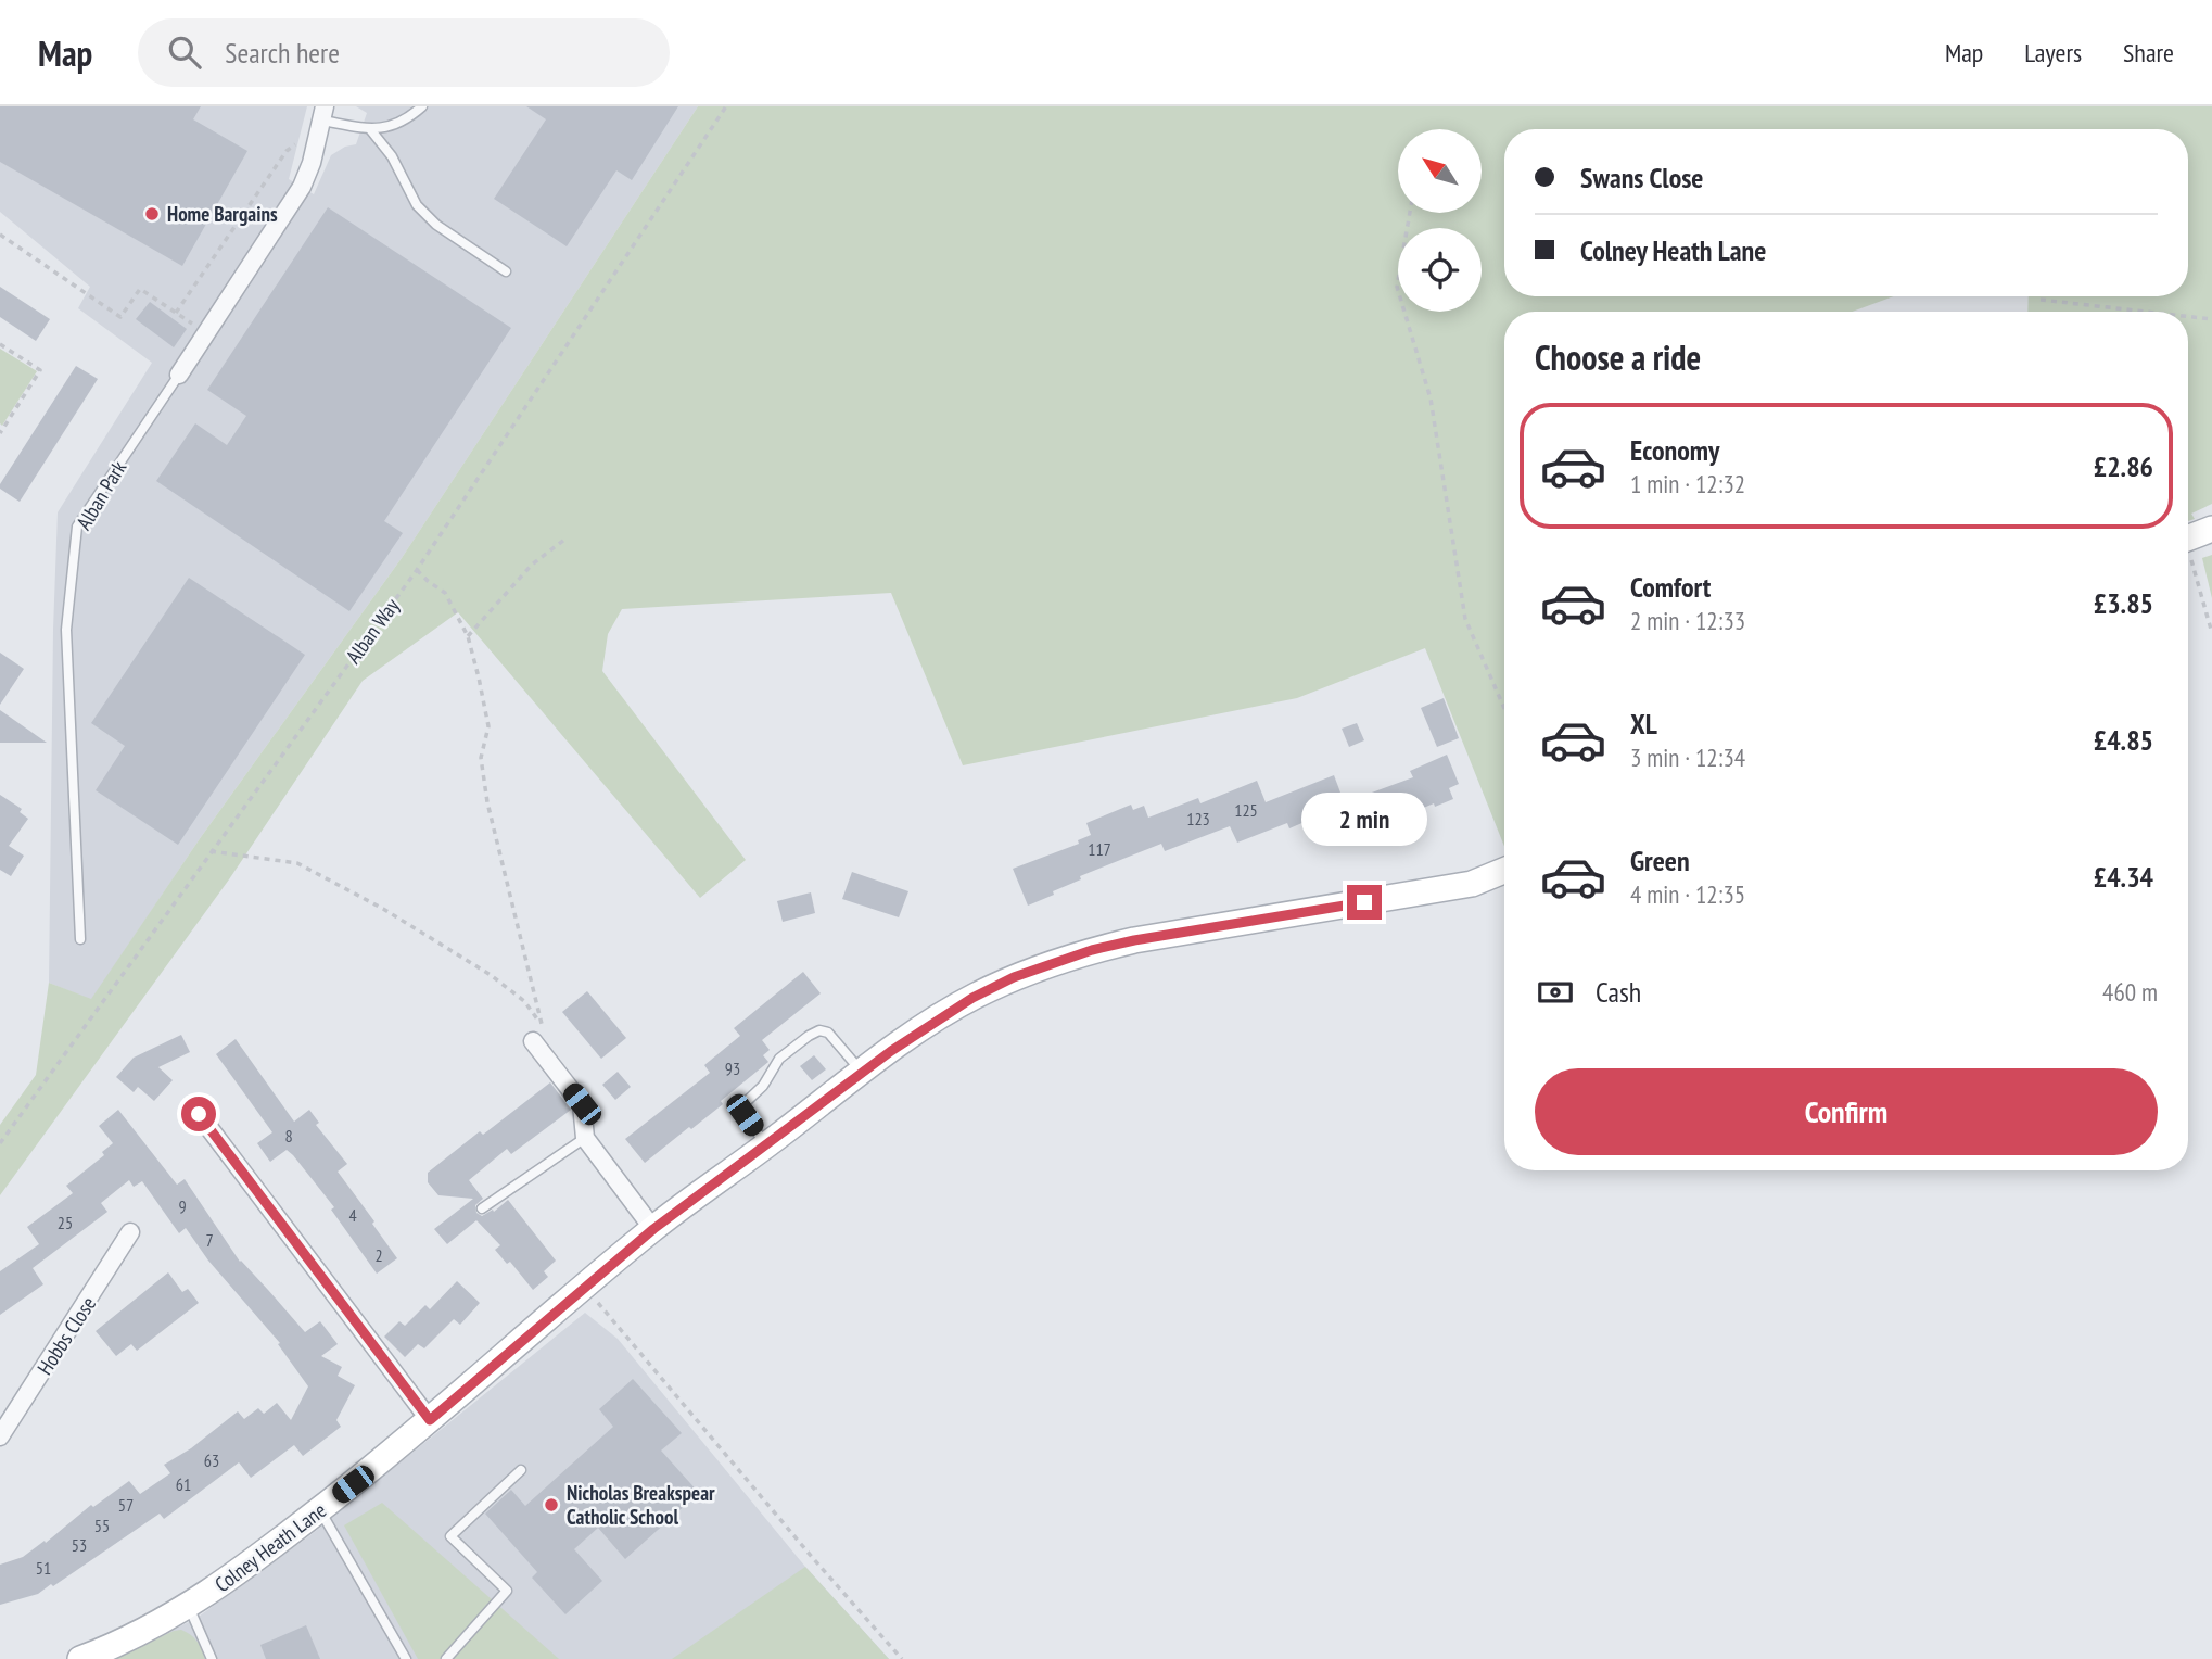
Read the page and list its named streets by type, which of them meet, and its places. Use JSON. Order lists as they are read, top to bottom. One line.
{"streets":{"street":["Alban Park","Hobbs Close","Colney Heath Lane"],"path":["Alban Way"]},"places":["Home Bargains","Nicholas Breakspear Catholic School"],"house_numbers":["125","123","117","93","8","9","4","25","7","2","63","61","57","55","53","51"],"north":"top left","page":{"header":"Map","search":"Search here","nav":["Map","Layers","Share"],"banner":["Swans Close","Colney Heath Lane"],"heading":"Choose a ride","list":[{"name":"Economy","note":"1 min · 12:32","value":"£2.86"},{"name":"Comfort","note":"2 min · 12:33","value":"£3.85"},{"name":"XL","note":"3 min · 12:34","value":"£4.85"},{"name":"Green","note":"4 min · 12:35","value":"£4.34"}],"bubble":"2 min","pay":["Cash","460 m"],"buttons":"Confirm"}}
